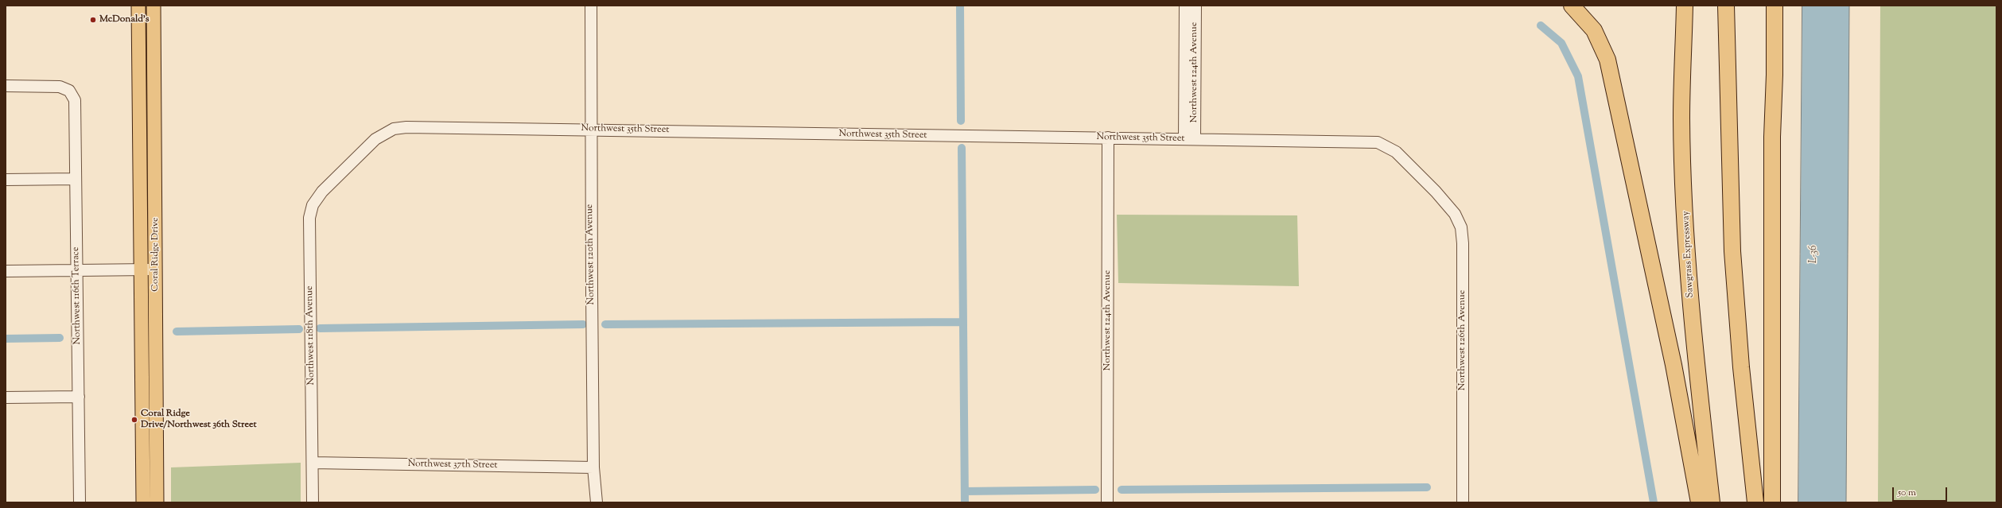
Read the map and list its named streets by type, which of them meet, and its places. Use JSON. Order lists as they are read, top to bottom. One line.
{"streets":{"highway":["Sawgrass Expressway"],"main road":["Coral Ridge Drive"],"street":["Northwest 124th Avenue","Northwest 35th Street","Northwest 120th Avenue","Northwest 116th Terrace","Northwest 118th Avenue","Northwest 126th Avenue","Northwest 37th Street"]},"crossings":[["Northwest 124th Avenue","Northwest 35th Street"],["Northwest 35th Street","Northwest 120th Avenue"],["Northwest 35th Street","Northwest 118th Avenue"],["Northwest 35th Street","Northwest 126th Avenue"],["Northwest 120th Avenue","Northwest 37th Street"],["Northwest 118th Avenue","Northwest 37th Street"]],"water":["L-36"],"places":["McDonald's","Coral Ridge Drive/Northwest 36th Street"],"scale_bar":"50 m"}
